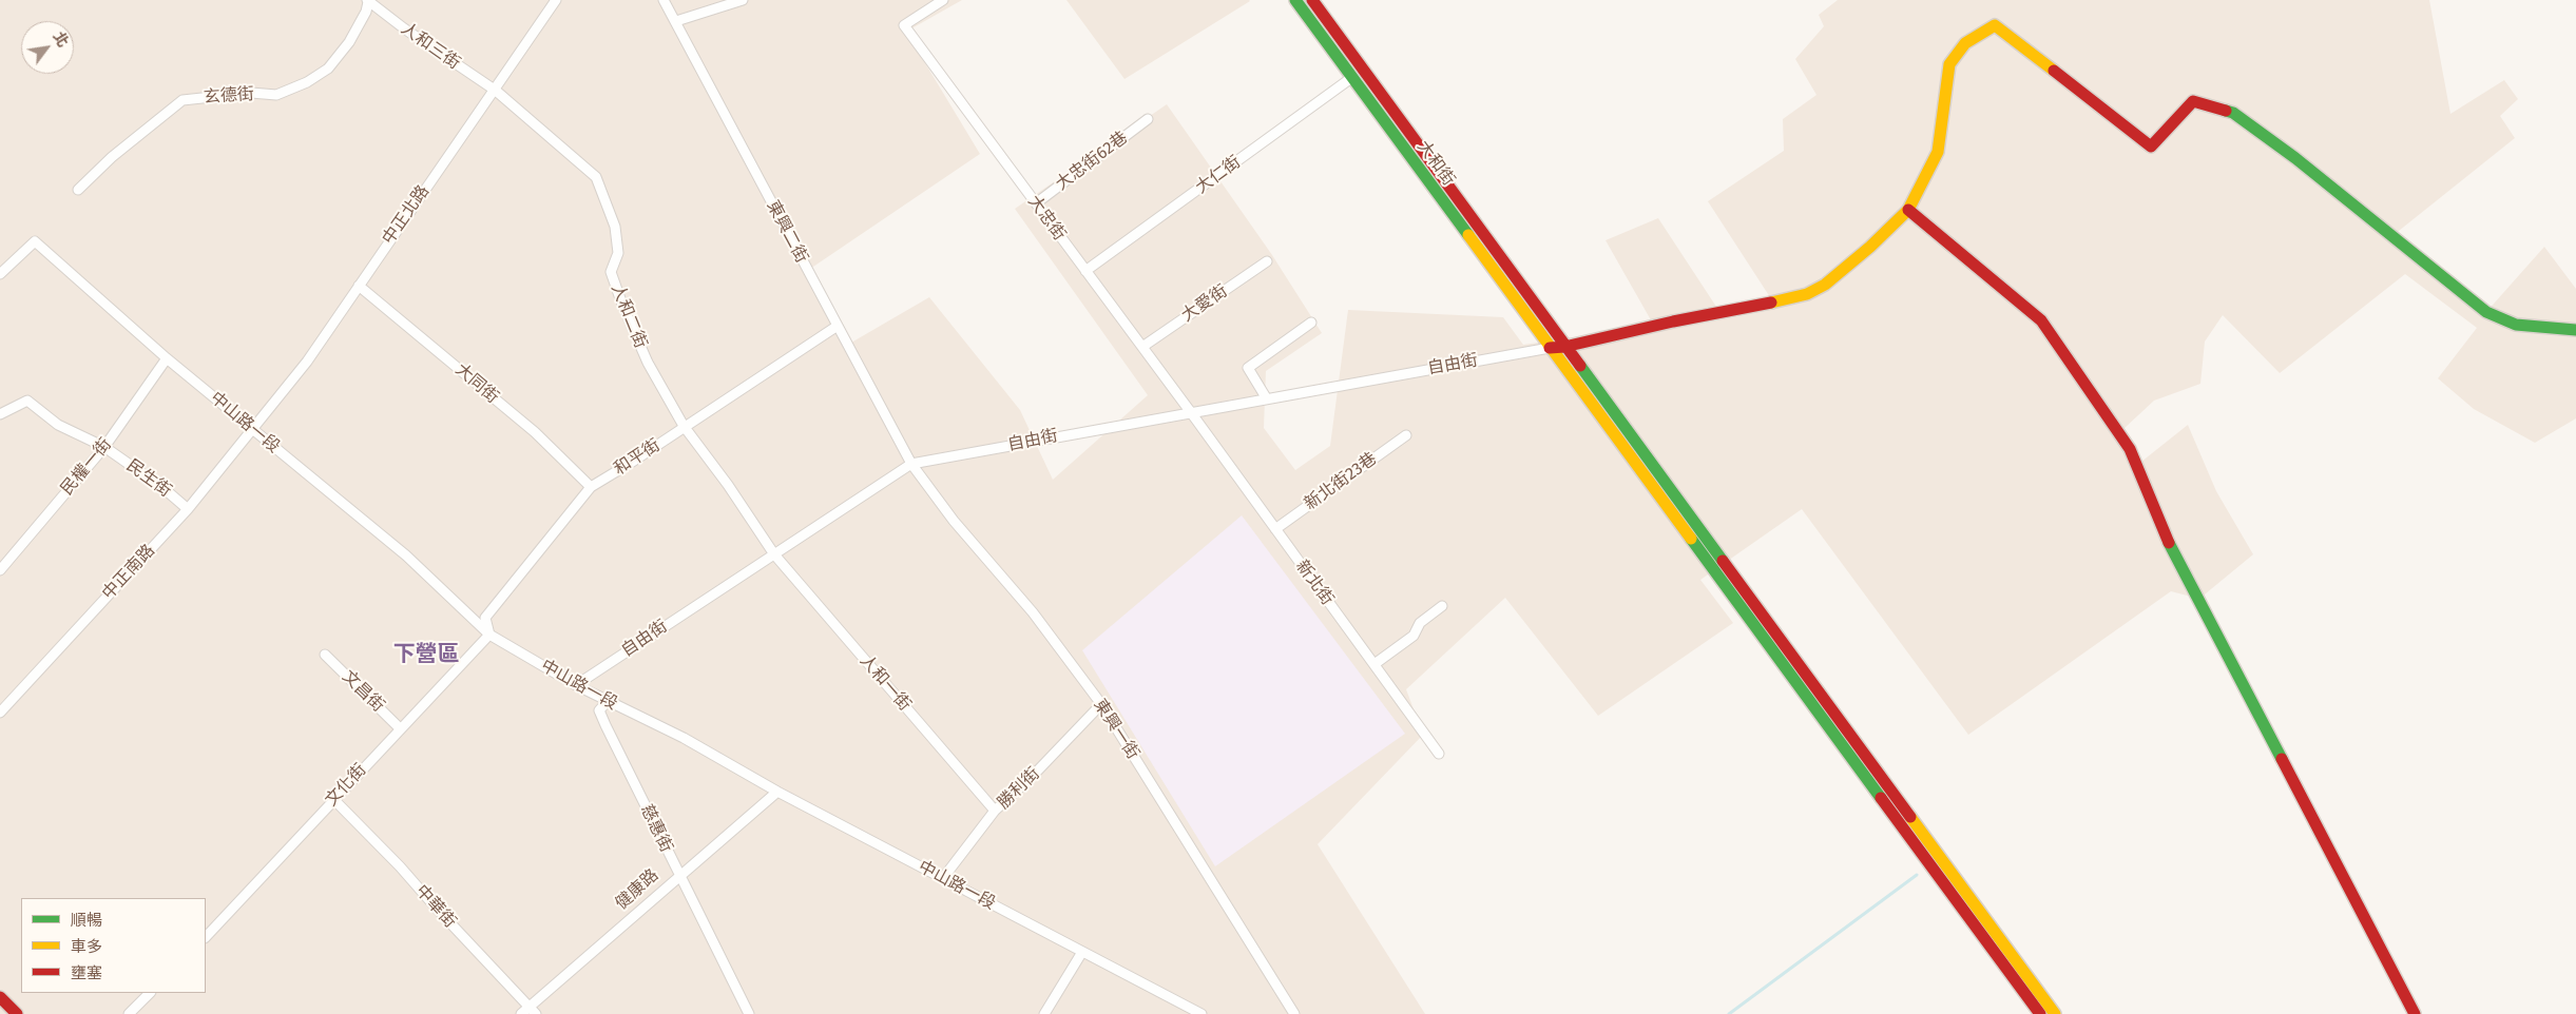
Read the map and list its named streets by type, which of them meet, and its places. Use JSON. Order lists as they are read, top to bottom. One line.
{"streets":{"main road":["大和街"],"street":["人和三街","玄德街","大忠街62巷","大仁街","中正北路","大忠街","東興二街","大愛街","人和二街","自由街","大同街","中山路一段","和平街","民權一街","民生街","新北街23巷","中正南路","新北街","人和一街","文昌街","東興一街","文化街","勝利街","慈惠街","健康路","中華街"]},"crossings":[["人和三街","玄德街"],["人和三街","中正北路"],["人和三街","人和二街"],["大忠街62巷","大忠街"],["大和街","大仁街"],["大和街","自由街"],["大仁街","大忠街"],["中正北路","人和二街"],["中正北路","大同街"],["中正北路","中山路一段"],["中正北路","中正南路"],["大忠街","大愛街"],["大忠街","自由街"],["大忠街","新北街"],["東興二街","自由街"],["東興二街","和平街"],["東興二街","東興一街"],["人和二街","自由街"],["人和二街","和平街"],["人和二街","人和一街"],["自由街","中山路一段"],["自由街","新北街"],["自由街","人和一街"],["自由街","東興一街"],["大同街","和平街"],["中山路一段","和平街"],["中山路一段","民權一街"],["中山路一段","中正南路"],["中山路一段","文化街"],["中山路一段","勝利街"],["中山路一段","慈惠街"],["中山路一段","健康路"],["和平街","文化街"],["民權一街","民生街"],["民生街","中正南路"],["新北街23巷","新北街"],["人和一街","勝利街"],["文昌街","文化街"],["東興一街","勝利街"],["文化街","中華街"],["慈惠街","健康路"],["健康路","中華街"]],"districts":["下營區"],"legend":["順暢","車多","壅塞"],"north":"top right"}
